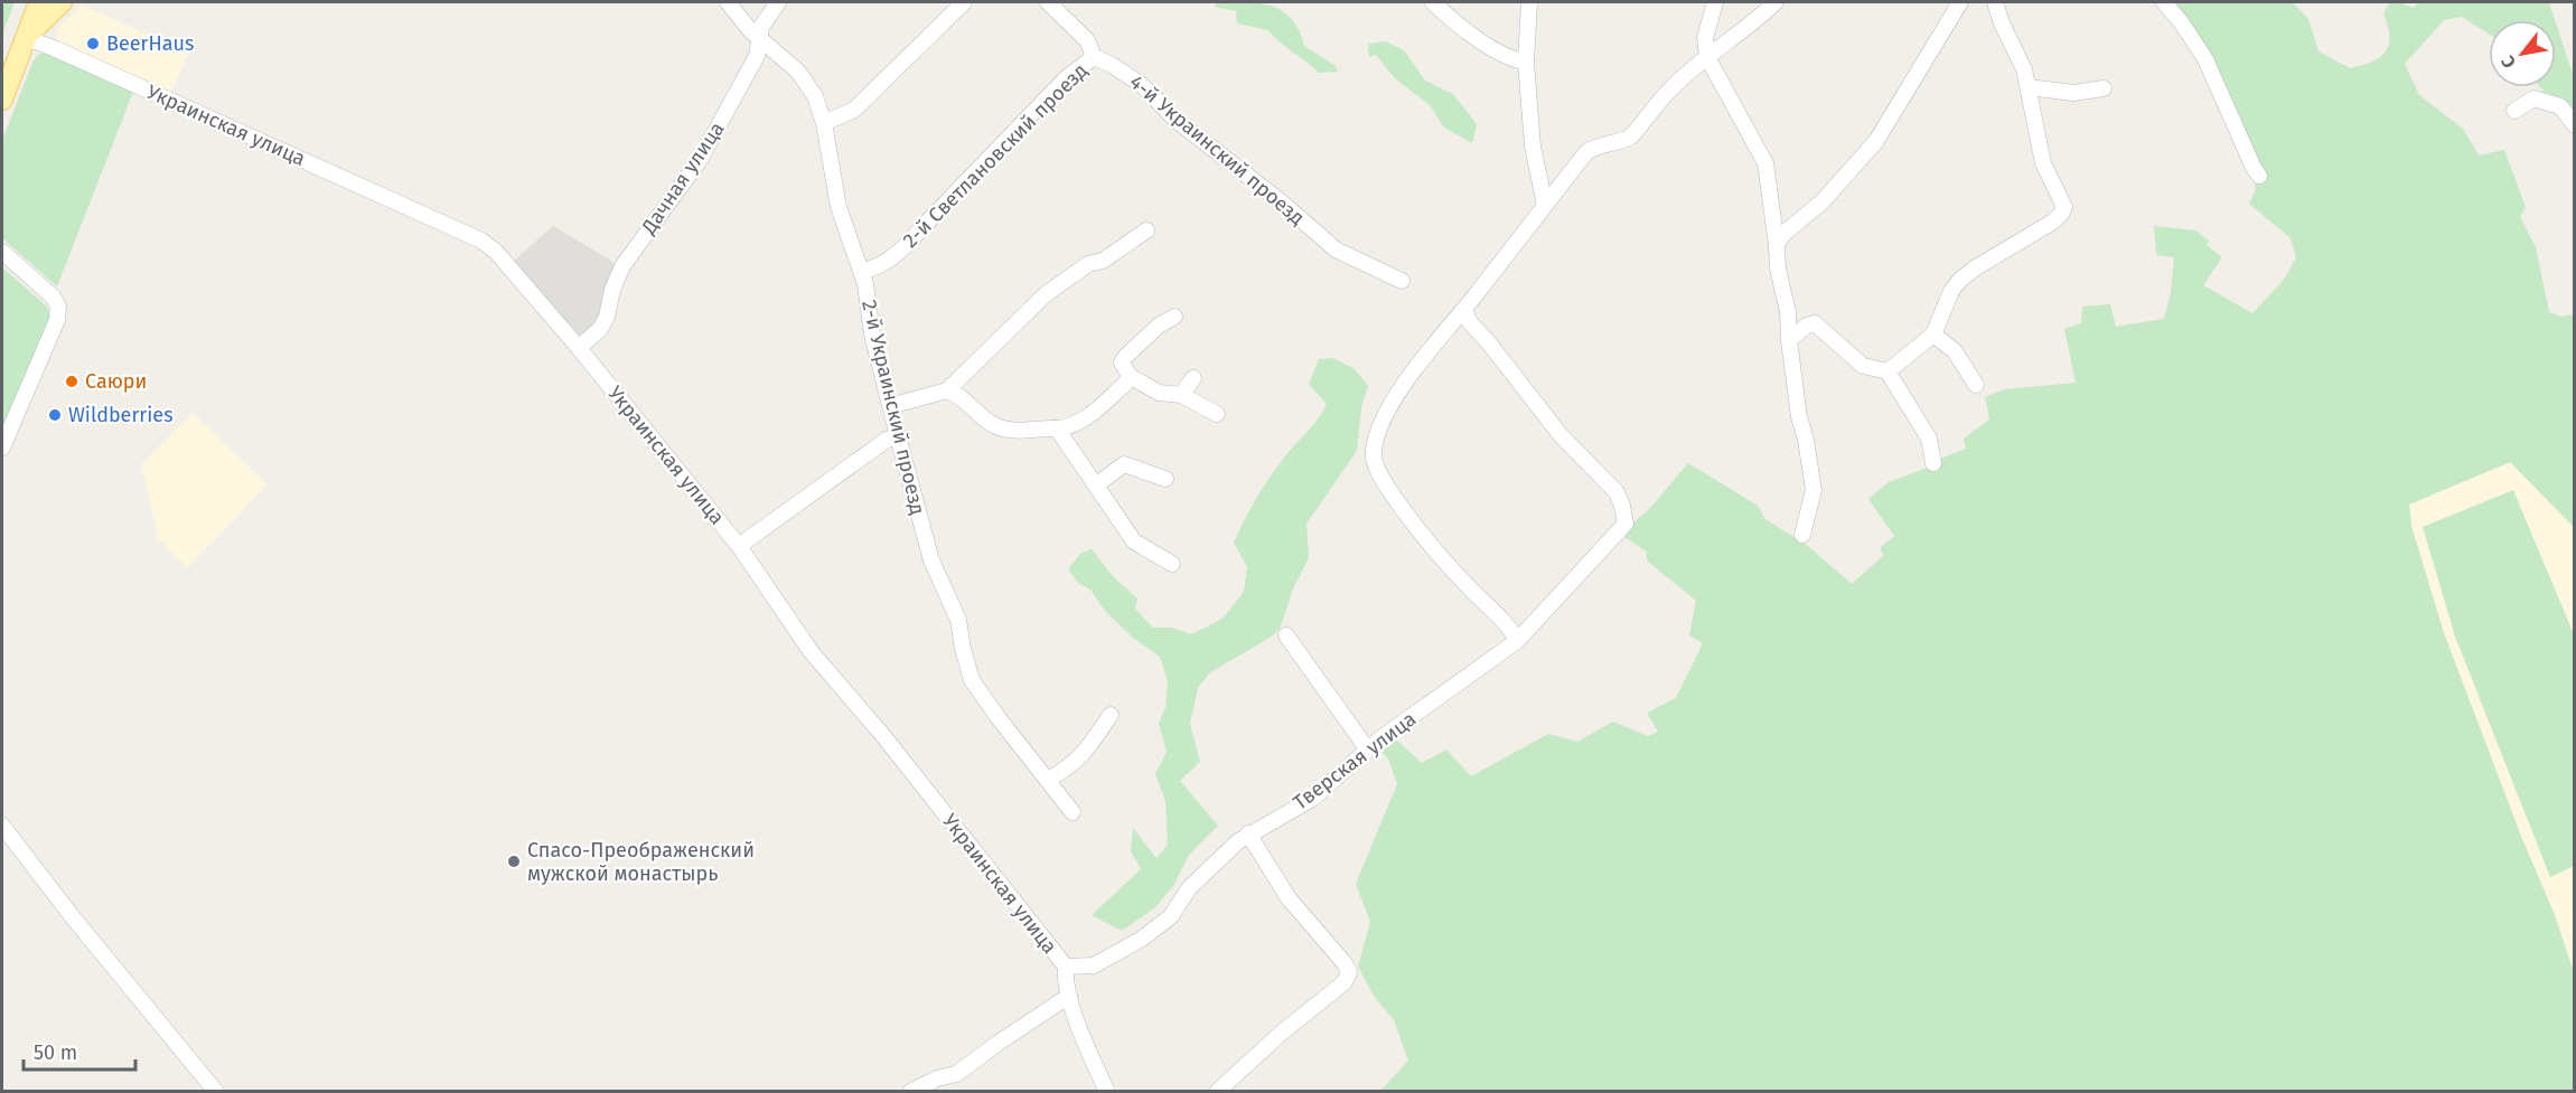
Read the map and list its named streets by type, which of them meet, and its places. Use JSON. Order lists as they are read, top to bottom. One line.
{"streets":{"street":["Украинская улица","4-й Украинский проезд","2-й Светлановский проезд","Дачная улица","2-й Украинский проезд","Тверская улица"]},"crossings":[["Украинская улица","Дачная улица"],["Украинская улица","Тверская улица"],["4-й Украинский проезд","2-й Светлановский проезд"],["2-й Светлановский проезд","2-й Украинский проезд"],["Дачная улица","2-й Украинский проезд"]],"places":["BeerHaus","Саюри","Wildberries","Спасо-Преображенский мужской монастырь"],"scale_bar":"50 m","north":"bottom left"}
